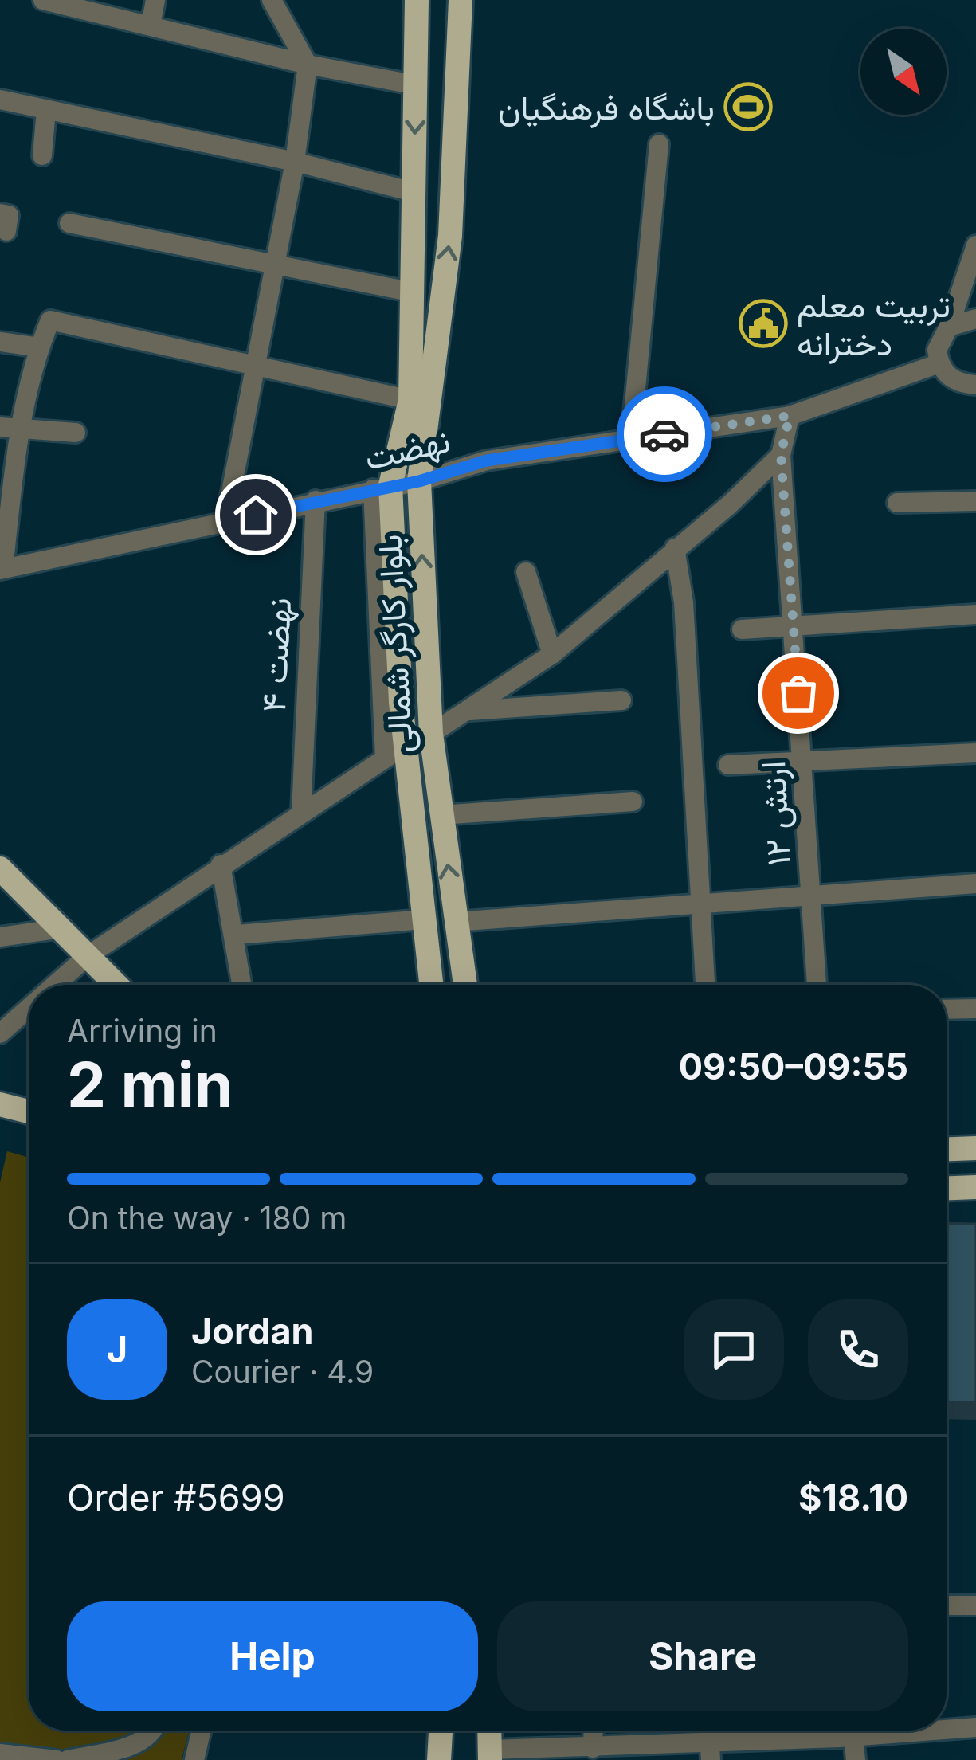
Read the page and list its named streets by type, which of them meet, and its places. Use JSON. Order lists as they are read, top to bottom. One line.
{"streets":{"main road":["بلوار کارگر شمالی"],"street":["نهضت","نهضت ۴","ارتش ۱۲"]},"crossings":[["نهضت","بلوار کارگر شمالی"],["نهضت","نهضت ۴"],["نهضت","ارتش ۱۲"]],"places":{"sports":["باشگاه فرهنگیان"],"public building":["تربیت معلم دخترانه"]},"north":"bottom right","page":{"heading":["2 min","Arriving in","09:50–09:55"],"panel":["Jordan","Courier · 4.9","Order #5699","$18.10"],"bar":"On the way · 180 m","round":"J","buttons":["Help","Share"]}}
